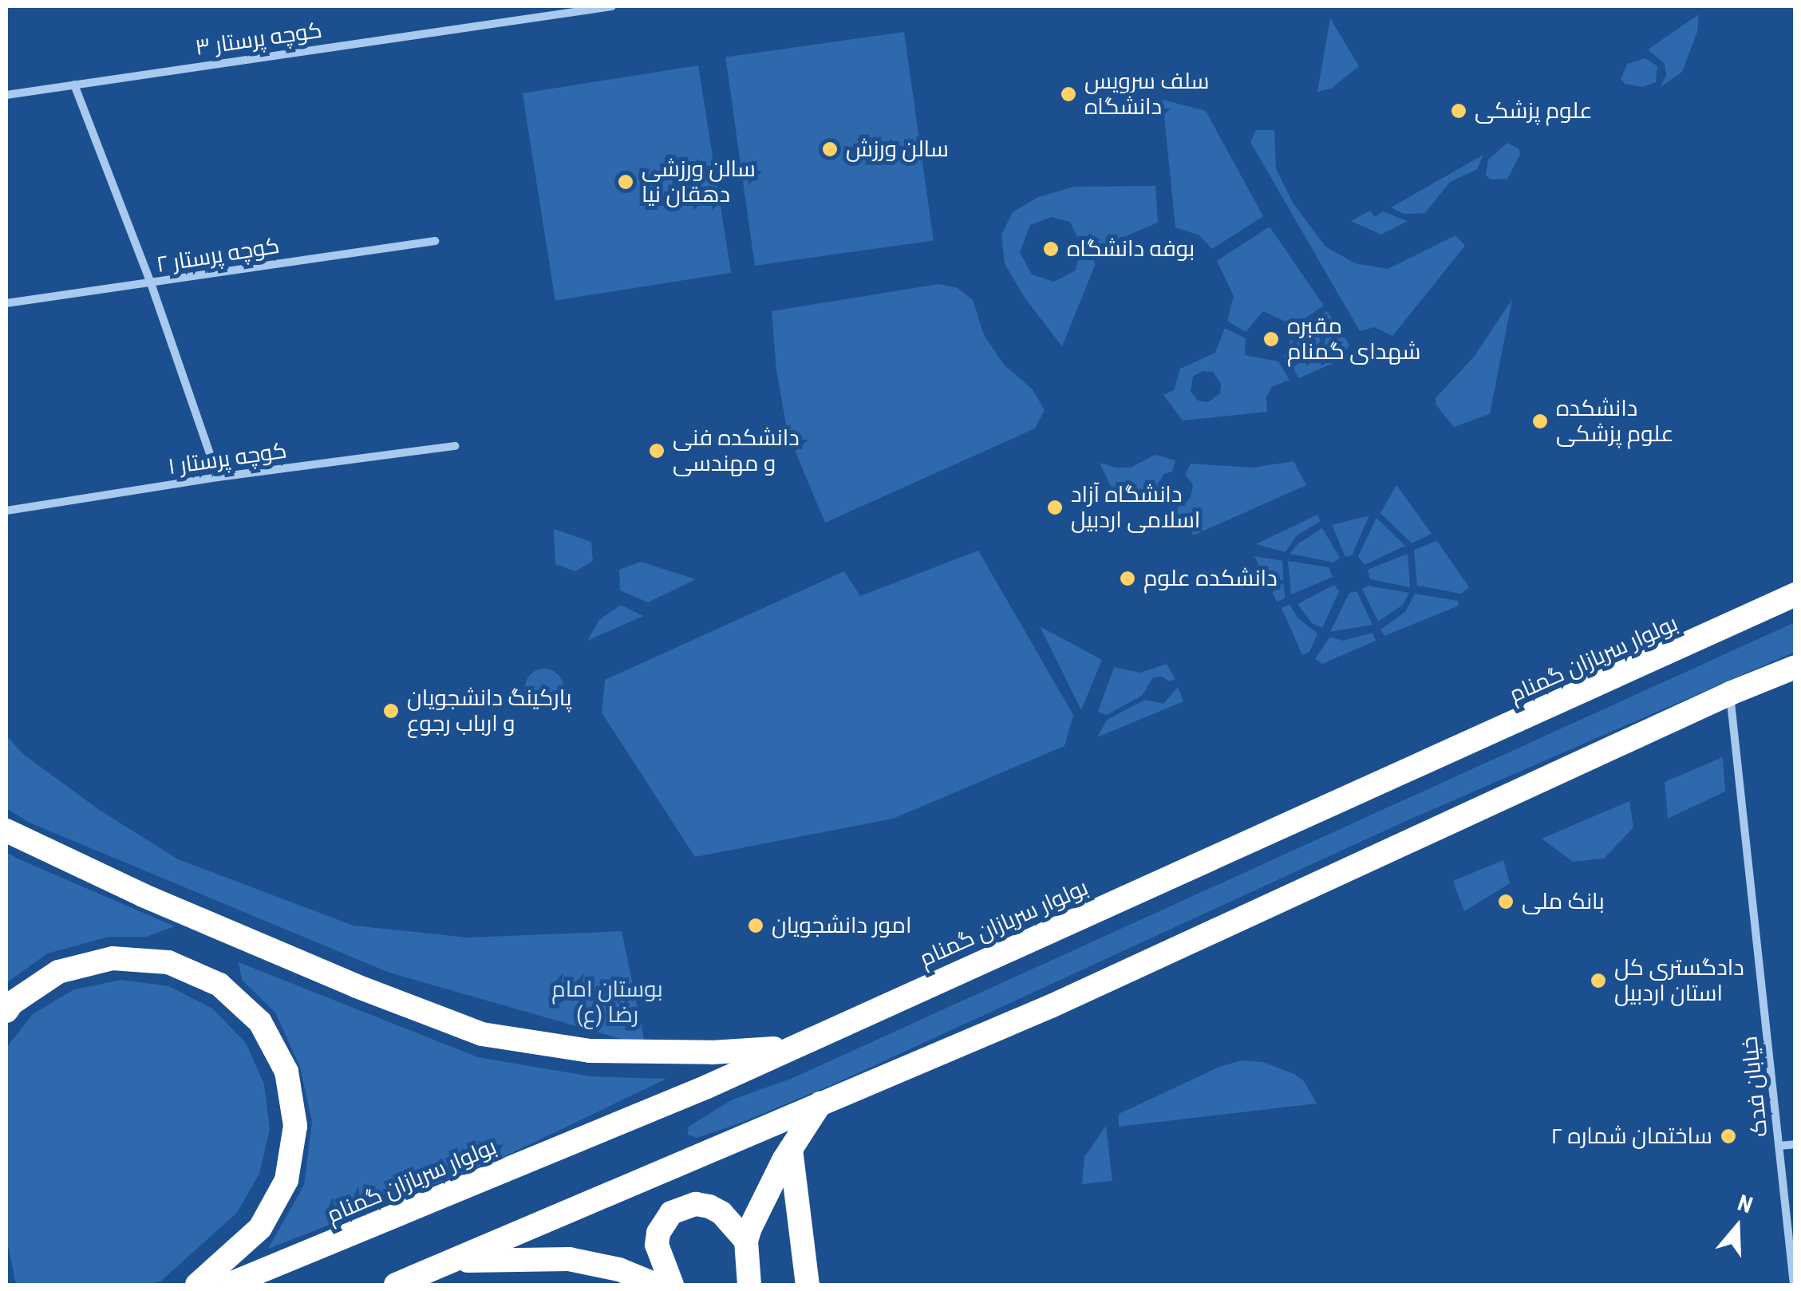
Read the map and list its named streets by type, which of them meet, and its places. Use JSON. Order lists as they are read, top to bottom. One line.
{"streets":{"highway":["بولوار سربازان گمنام"],"street":["کوچه پرستار ۳","کوچه پرستار ۲","کوچه پرستار ۱","خیابان فدک"]},"parks":["بوستان امام رضا (ع)"],"places":["سلف سرویس دانشگاه","علوم پزشکی","سالن ورزش","سالن ورزشی دهقان نیا","بوفه دانشگاه","مقبره شهدای گمنام","دانشکده علوم پزشکی","دانشکده فنی و مهندسی","دانشگاه آزاد اسلامی اردبیل","دانشکده علوم","پارکینگ دانشجویان و ارباب رجوع","بانک ملی","امور دانشجویان","دادگستری کل استان اردبیل","ساختمان شماره ۲"],"north":"top"}
